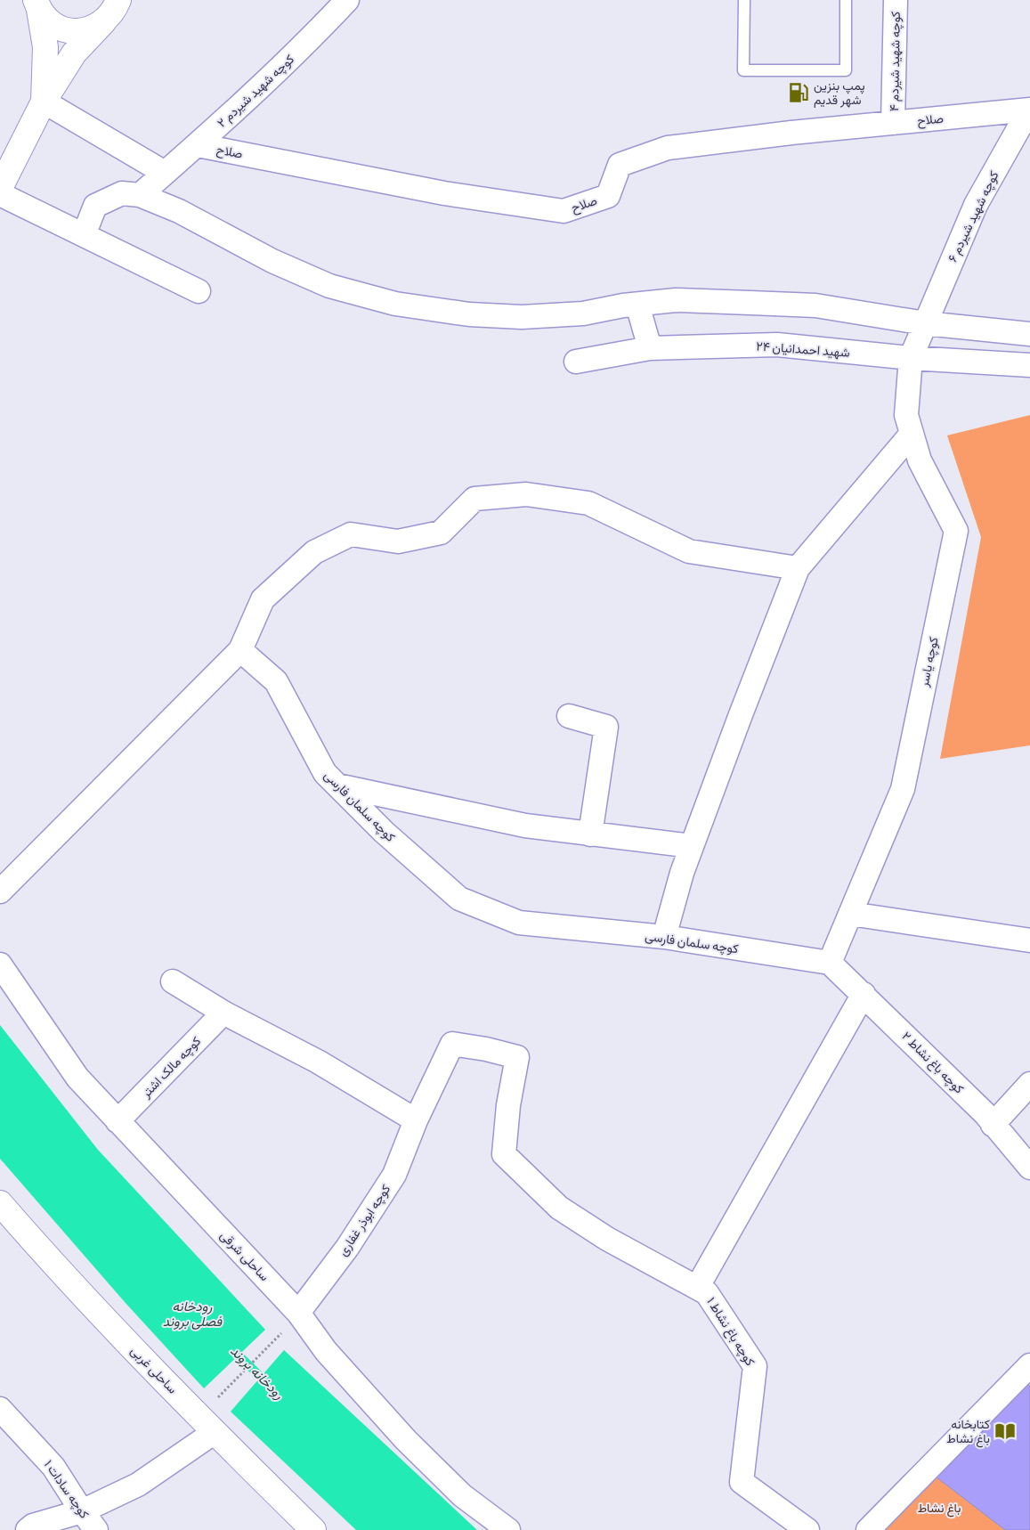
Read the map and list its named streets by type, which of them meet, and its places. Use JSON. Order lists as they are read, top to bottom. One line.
{"streets":{"main road":["ساحلی غربی"],"street":["کوچه شهید شیردم ۴","کوچه شهید شیردم ۲","صلاح","کوچه شهید شیردم ۶","شهید احمدانیان ۲۴","کوچه یاسر","کوچه سلمان فارسی","کوچه باغ نشاط ۲","کوچه مالک اشتر","کوچه ابوذر غفاری","ساحلی شرقی","کوچه باغ نشاط ۱","کوچه سادات ۱"]},"crossings":[["کوچه شهید شیردم ۴","صلاح"],["کوچه شهید شیردم ۲","صلاح"],["کوچه شهید شیردم ۶","شهید احمدانیان ۲۴"],["کوچه شهید شیردم ۶","کوچه یاسر"],["شهید احمدانیان ۲۴","کوچه یاسر"],["کوچه یاسر","کوچه سلمان فارسی"],["کوچه یاسر","کوچه باغ نشاط ۲"],["کوچه سلمان فارسی","کوچه باغ نشاط ۲"],["کوچه مالک اشتر","ساحلی شرقی"],["کوچه ابوذر غفاری","ساحلی شرقی"],["کوچه ابوذر غفاری","کوچه باغ نشاط ۱"]],"water":["رودخانه فصلی بروند","رودخانه بروند"],"parks":["باغ نشاط"],"places":{"fuel station":["پمپ بنزین شهر قدیم"],"library":["کتابخانه باغ نشاط"]}}
